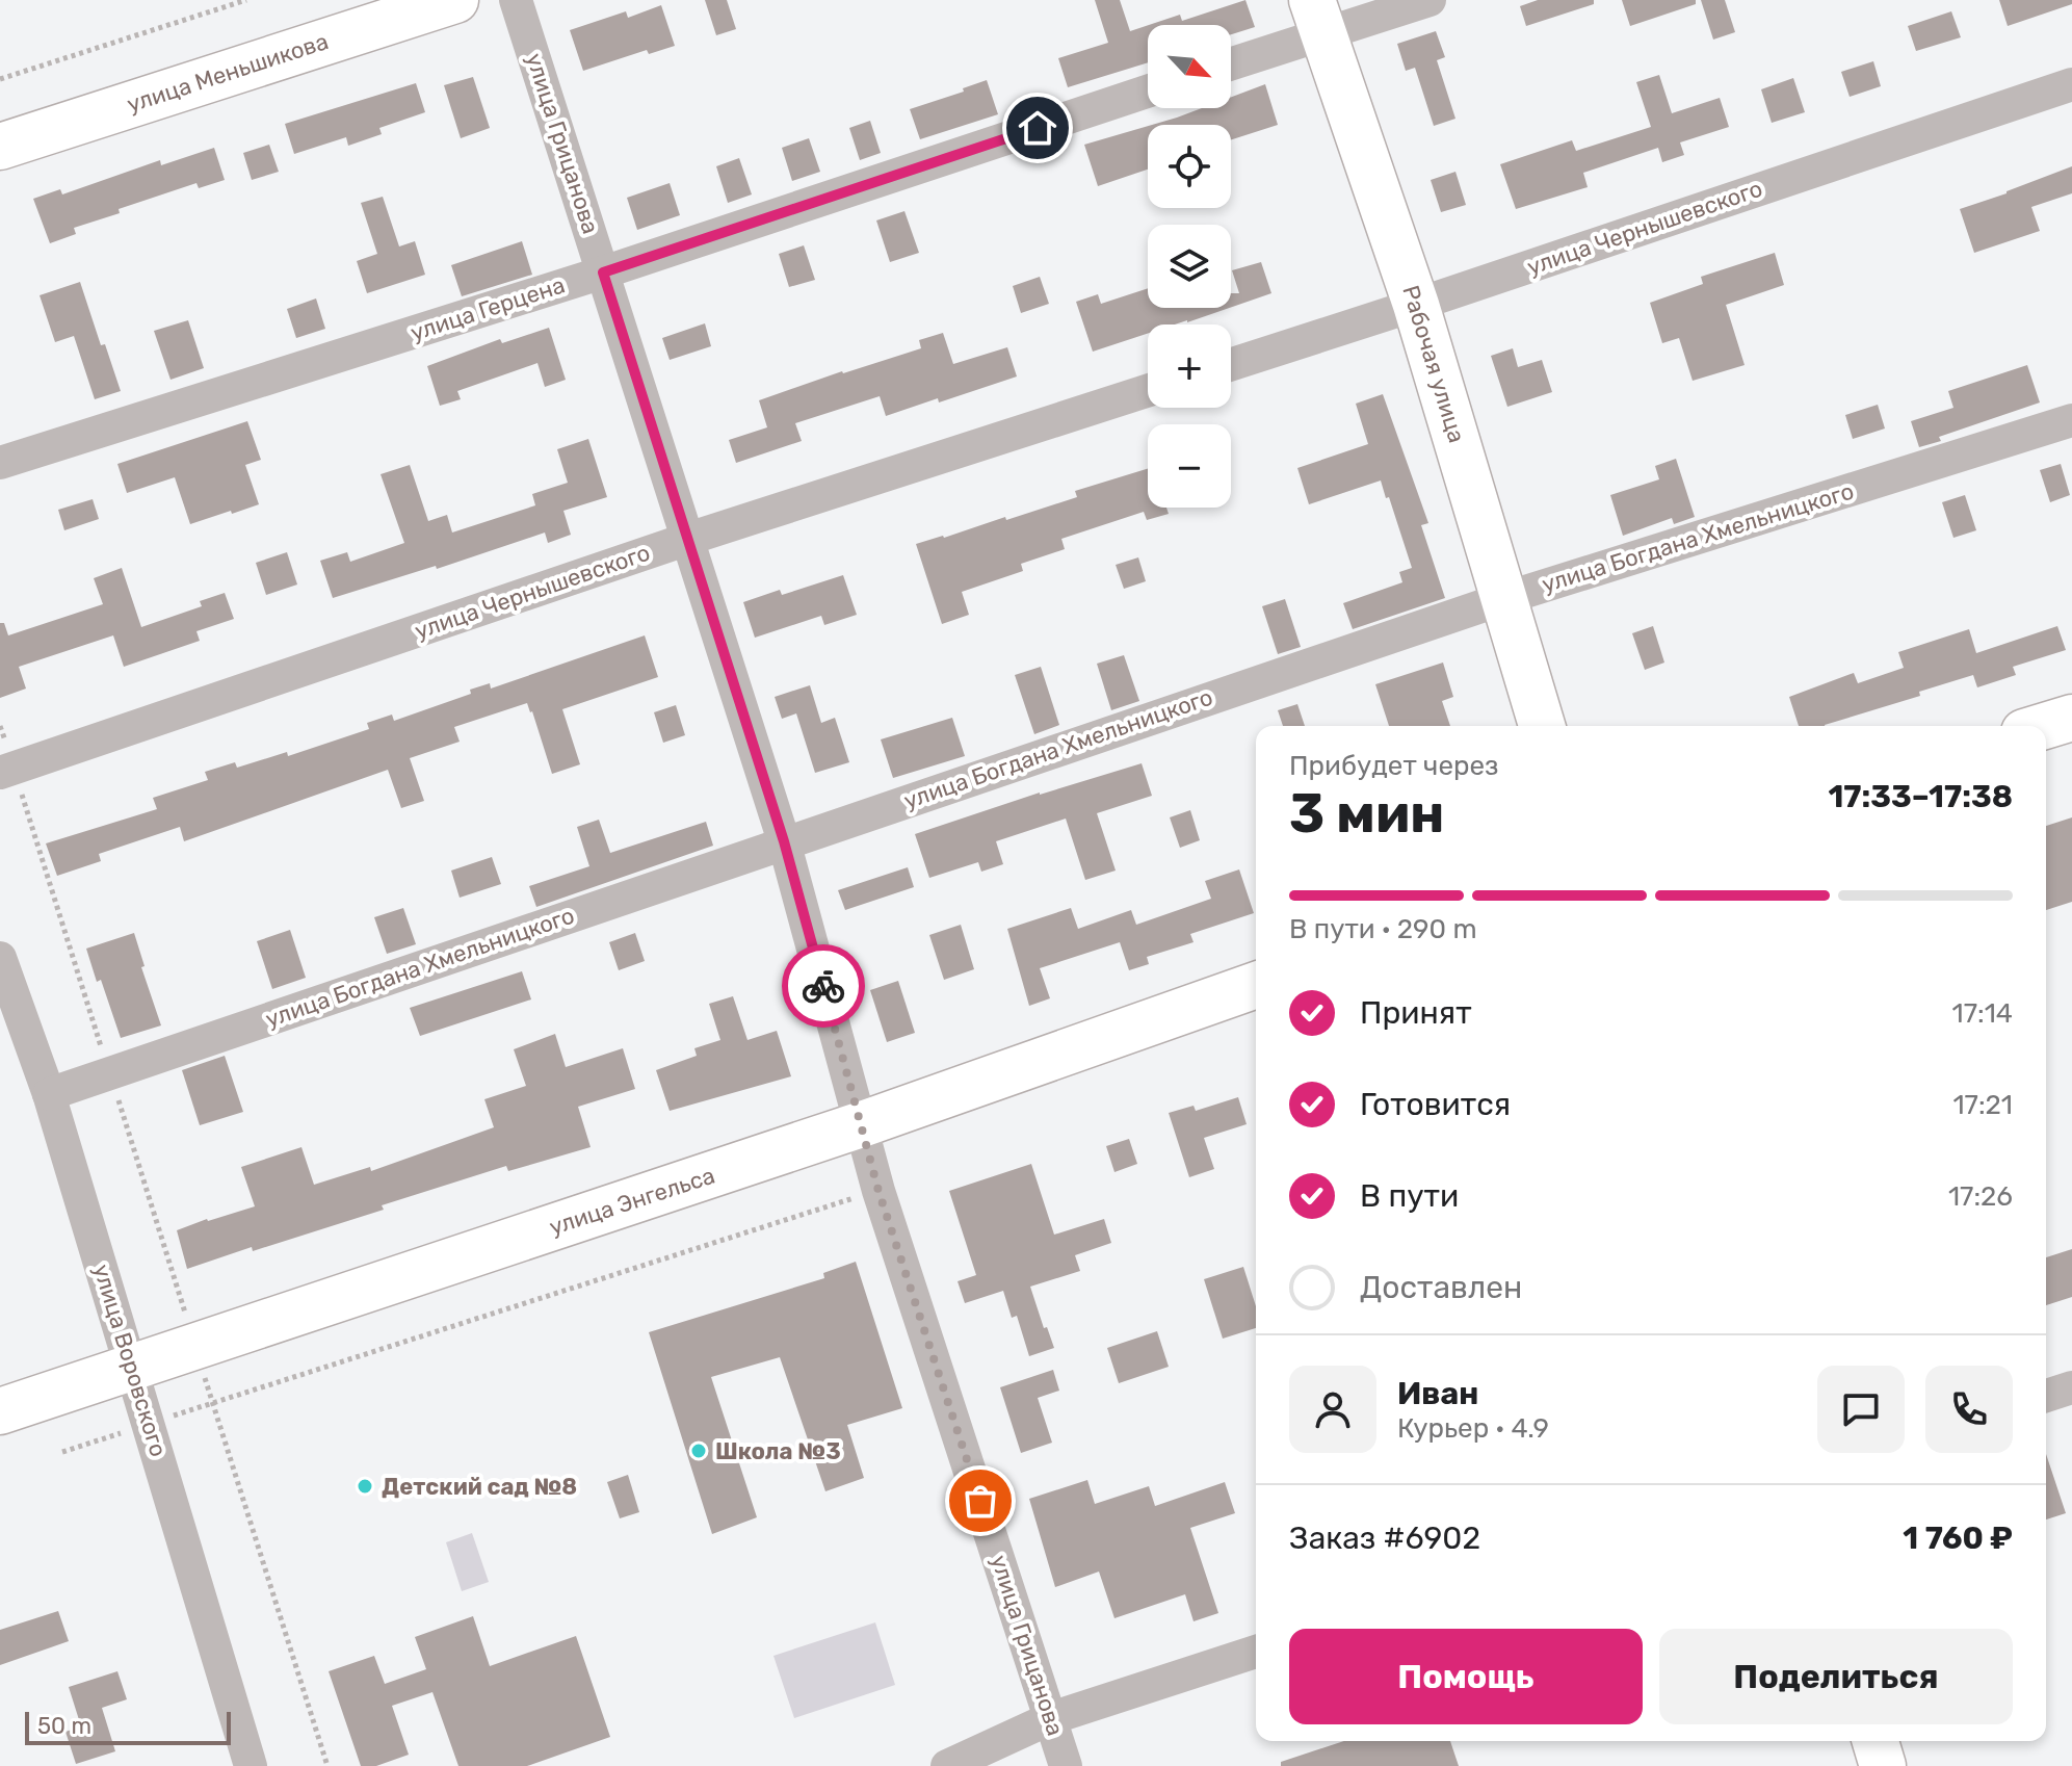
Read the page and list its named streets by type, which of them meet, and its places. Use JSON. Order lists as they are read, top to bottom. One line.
{"streets":{"street":["улица Меньшикова","улица Грицанова","улица Чернышевского","улица Герцена","Рабочая улица","улица Богдана Хмельницкого","улица Энгельса","улица Воровского"]},"crossings":[["улица Грицанова","улица Чернышевского"],["улица Грицанова","улица Герцена"],["улица Грицанова","улица Богдана Хмельницкого"],["улица Грицанова","улица Энгельса"],["улица Чернышевского","Рабочая улица"],["Рабочая улица","улица Богдана Хмельницкого"],["улица Богдана Хмельницкого","улица Воровского"],["улица Энгельса","улица Воровского"]],"places":["Школа №3","Детский сад №8"],"scale_bar":"50 m","north":"bottom right","page":{"map_buttons":["+","−"],"heading":["3 мин","Прибудет через","17:33–17:38"],"panel":["Иван","Курьер · 4.9","Заказ #6902","1 760 ₽"],"bar":"В пути · 290 m","list":[["Принят","17:14"],["Готовится","17:21"],["В пути","17:26"],"Доставлен"],"buttons":["Помощь","Поделиться"],"scale":"50 m"}}
